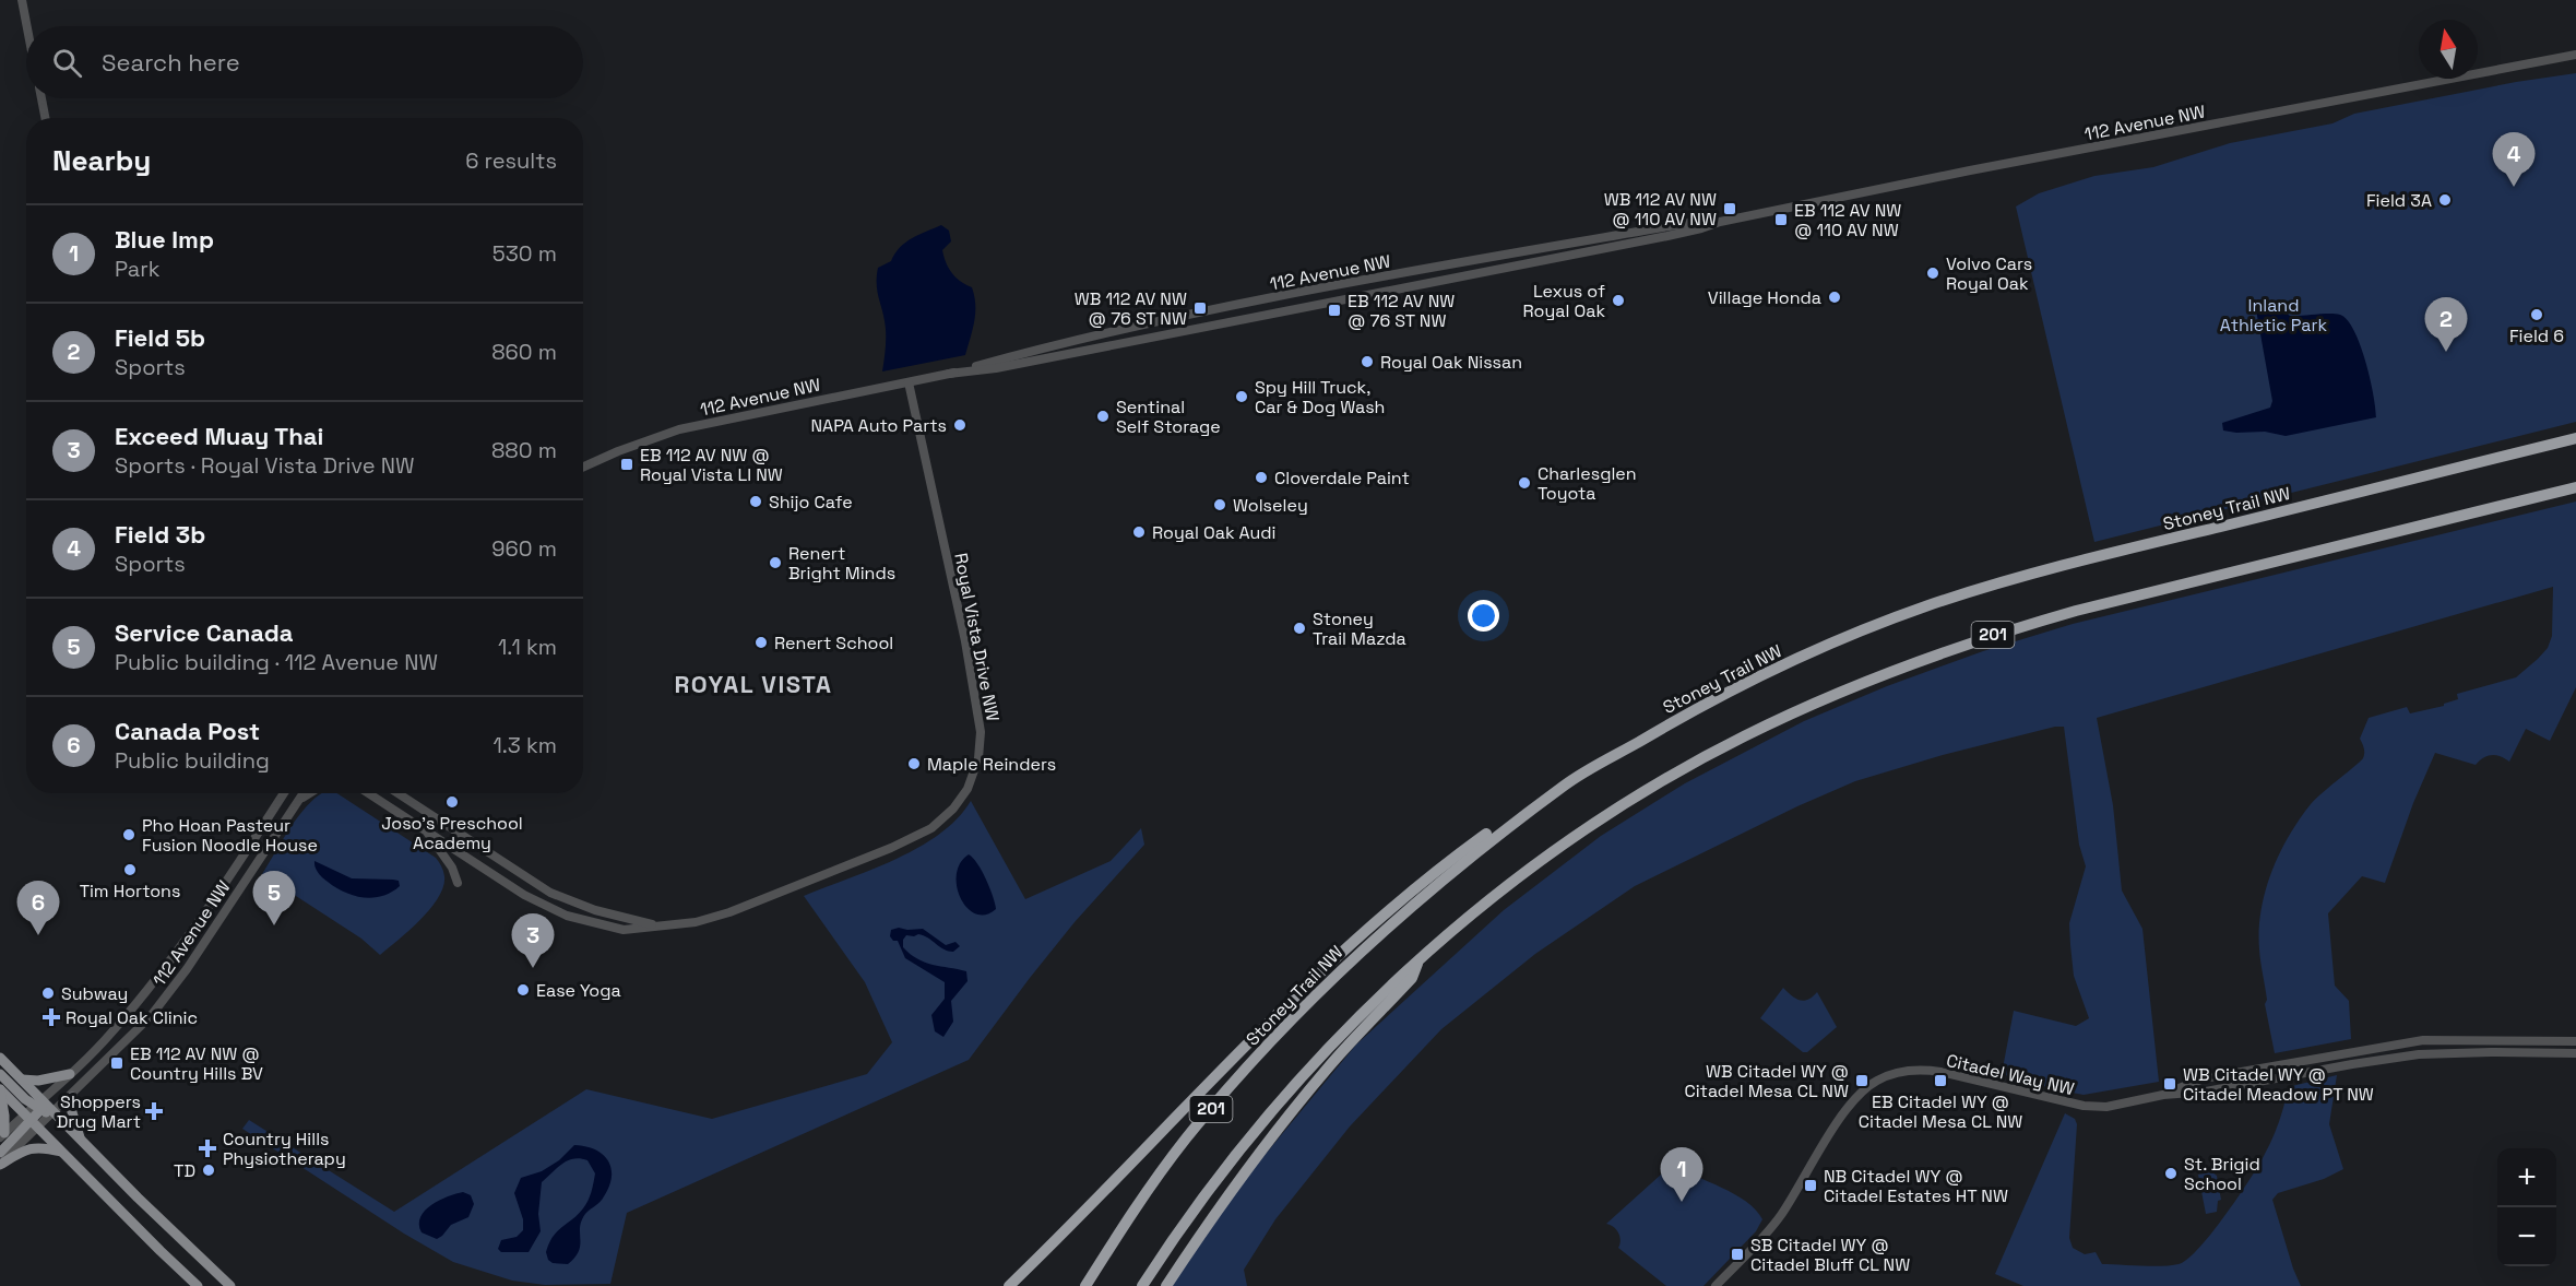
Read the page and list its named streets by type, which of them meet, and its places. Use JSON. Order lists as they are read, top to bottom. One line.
{"streets":{"highway":["Stoney Trail NW","201"],"street":["112 Avenue NW","Royal Vista Drive NW","Citadel Way NW"]},"crossings":[["112 Avenue NW","Royal Vista Drive NW"]],"districts":["ROYAL VISTA"],"parks":["Inland Athletic Park"],"places":{"other":["Field 3A","Volvo Cars Royal Oak","Village Honda","Lexus of Royal Oak","Field 6","Royal Oak Nissan","Spy Hill Truck, Car & Dog Wash","Sentinal Self Storage","NAPA Auto Parts","Cloverdale Paint","Charlesglen Toyota","Shijo Cafe","Wolseley","Royal Oak Audi","Renert Bright Minds","Stoney Trail Mazda","Renert School","Maple Reinders","Joso's Preschool Academy","Pho Hoan Pasteur Fusion Noodle House","Tim Hortons","Ease Yoga","Subway","TD","St. Brigid School"],"transit":["WB 112 AV NW @ 110 AV NW","EB 112 AV NW @ 110 AV NW","WB 112 AV NW @ 76 ST NW","EB 112 AV NW @ 76 ST NW","EB 112 AV NW @ Royal Vista LI NW","EB 112 AV NW @ Country Hills BV","WB Citadel WY @ Citadel Mesa CL NW","EB Citadel WY @ Citadel Mesa CL NW","WB Citadel WY @ Citadel Meadow PT NW","NB Citadel WY @ Citadel Estates HT NW","SB Citadel WY @ Citadel Bluff CL NW"],"health":["Royal Oak Clinic","Shoppers Drug Mart","Country Hills Physiotherapy"]},"north":"top","page":{"search":"Search here","heading":["Nearby","6 results"],"pins":["4","2","5","6","3","1"],"list":[{"mark":"1","name":"Blue Imp","note":"Park","value":"530 m"},{"mark":"2","name":"Field 5b","note":"Sports","value":"860 m"},{"mark":"3","name":"Exceed Muay Thai","note":"Sports · Royal Vista Drive NW","value":"880 m"},{"mark":"4","name":"Field 3b","note":"Sports","value":"960 m"},{"mark":"5","name":"Service Canada","note":"Public building · 112 Avenue NW","value":"1.1 km"},{"mark":"6","name":"Canada Post","note":"Public building","value":"1.3 km"}],"map_buttons":["+","−"]}}
